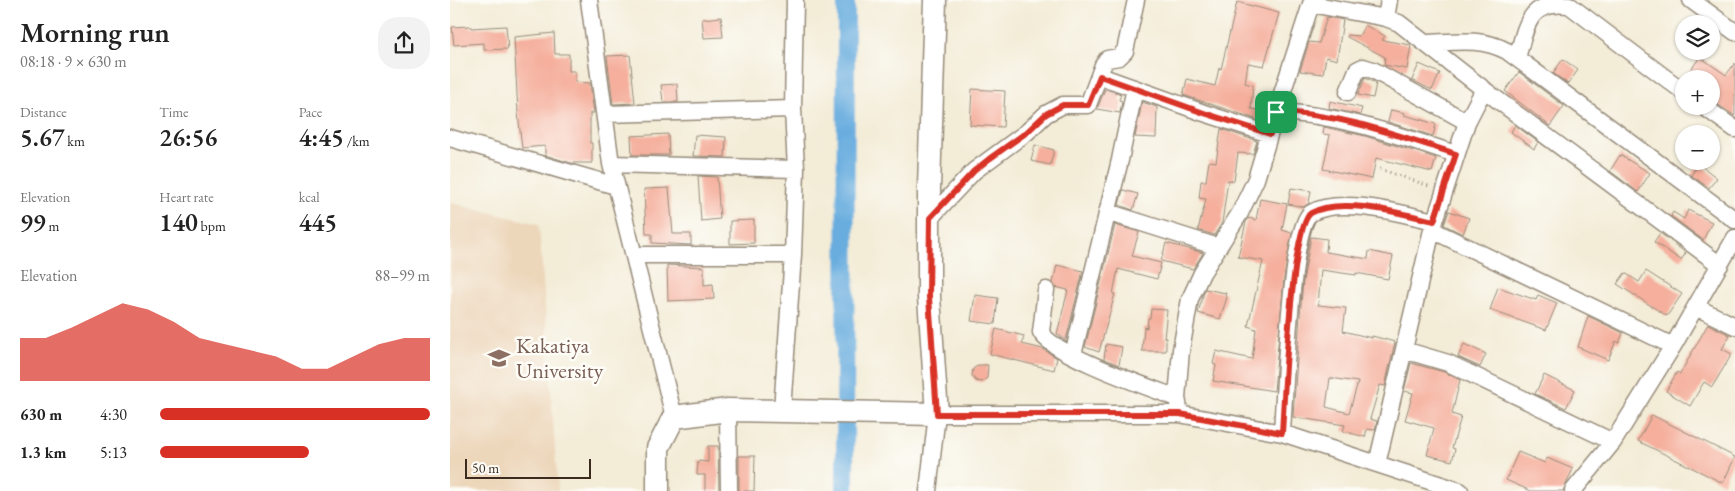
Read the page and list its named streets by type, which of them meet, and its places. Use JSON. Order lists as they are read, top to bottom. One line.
{"places":{"school or university":["Kakatiya University"]},"scale_bar":"50 m","page":{"heading":["Morning run","08:18 · 9 × 630 m"],"map_buttons":["+","−"],"stats":[["Distance","5.67 km"],["Time","26:56"],["Pace","4:45 /km"],["Elevation","99 m"],["Heart rate","140 bpm"],["kcal","445"]],"chart":["Elevation","88–99 m"],"list":[{"name":"630 m","note":"4:30"},{"name":"1.3 km","note":"5:13"}],"scale":"50 m"}}
